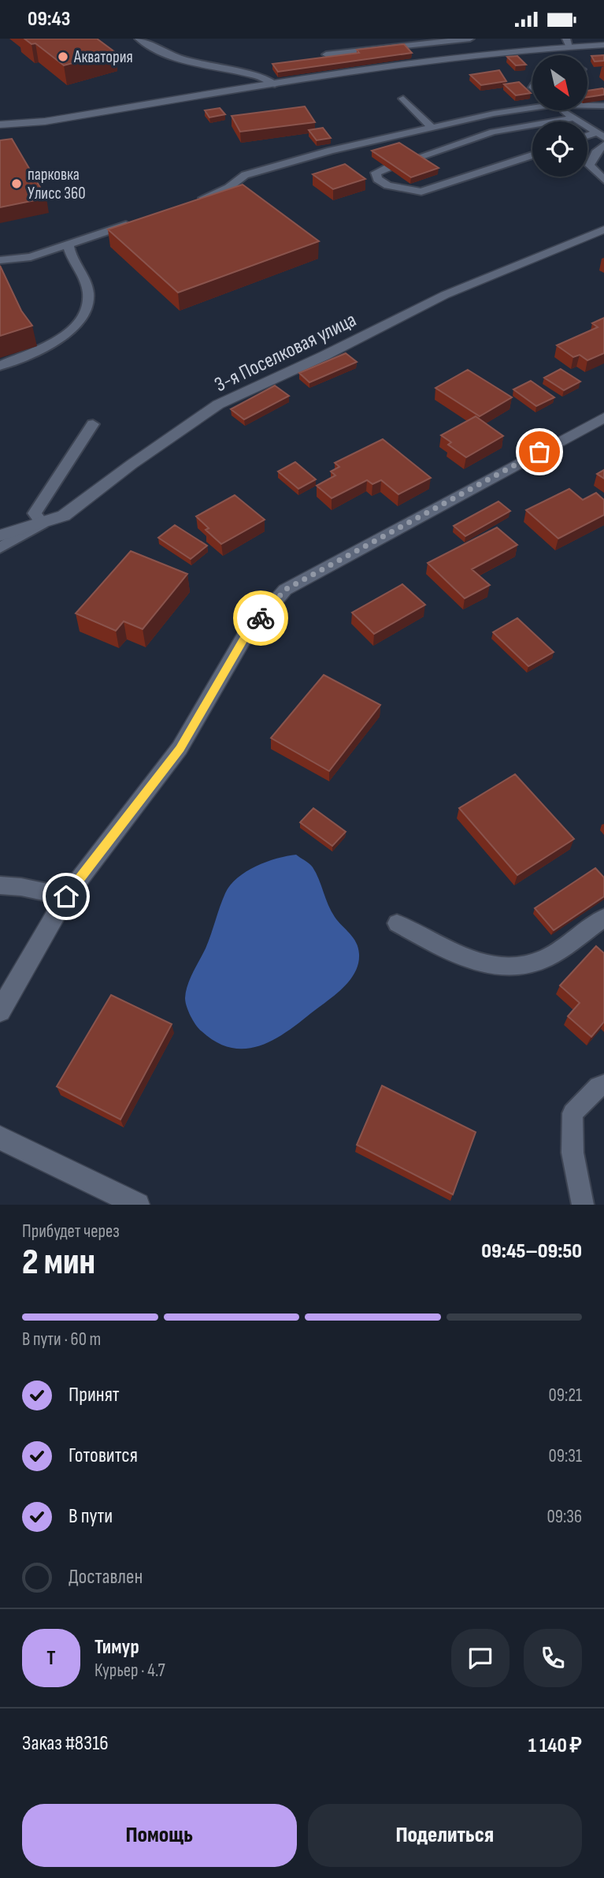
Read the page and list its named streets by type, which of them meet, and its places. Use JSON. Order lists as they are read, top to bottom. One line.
{"streets":{"street":["3-я Поселковая улица"]},"places":["Акватория","парковка Улисс 360"],"north":"bottom right","page":{"status":"09:43","heading":["2 мин","Прибудет через","09:45–09:50"],"panel":["Тимур","Курьер · 4.7","Заказ #8316","1 140 ₽"],"bar":"В пути · 60 m","list":[["Принят","09:21"],["Готовится","09:31"],["В пути","09:36"],"Доставлен"],"round":"Т","buttons":["Помощь","Поделиться"]}}
